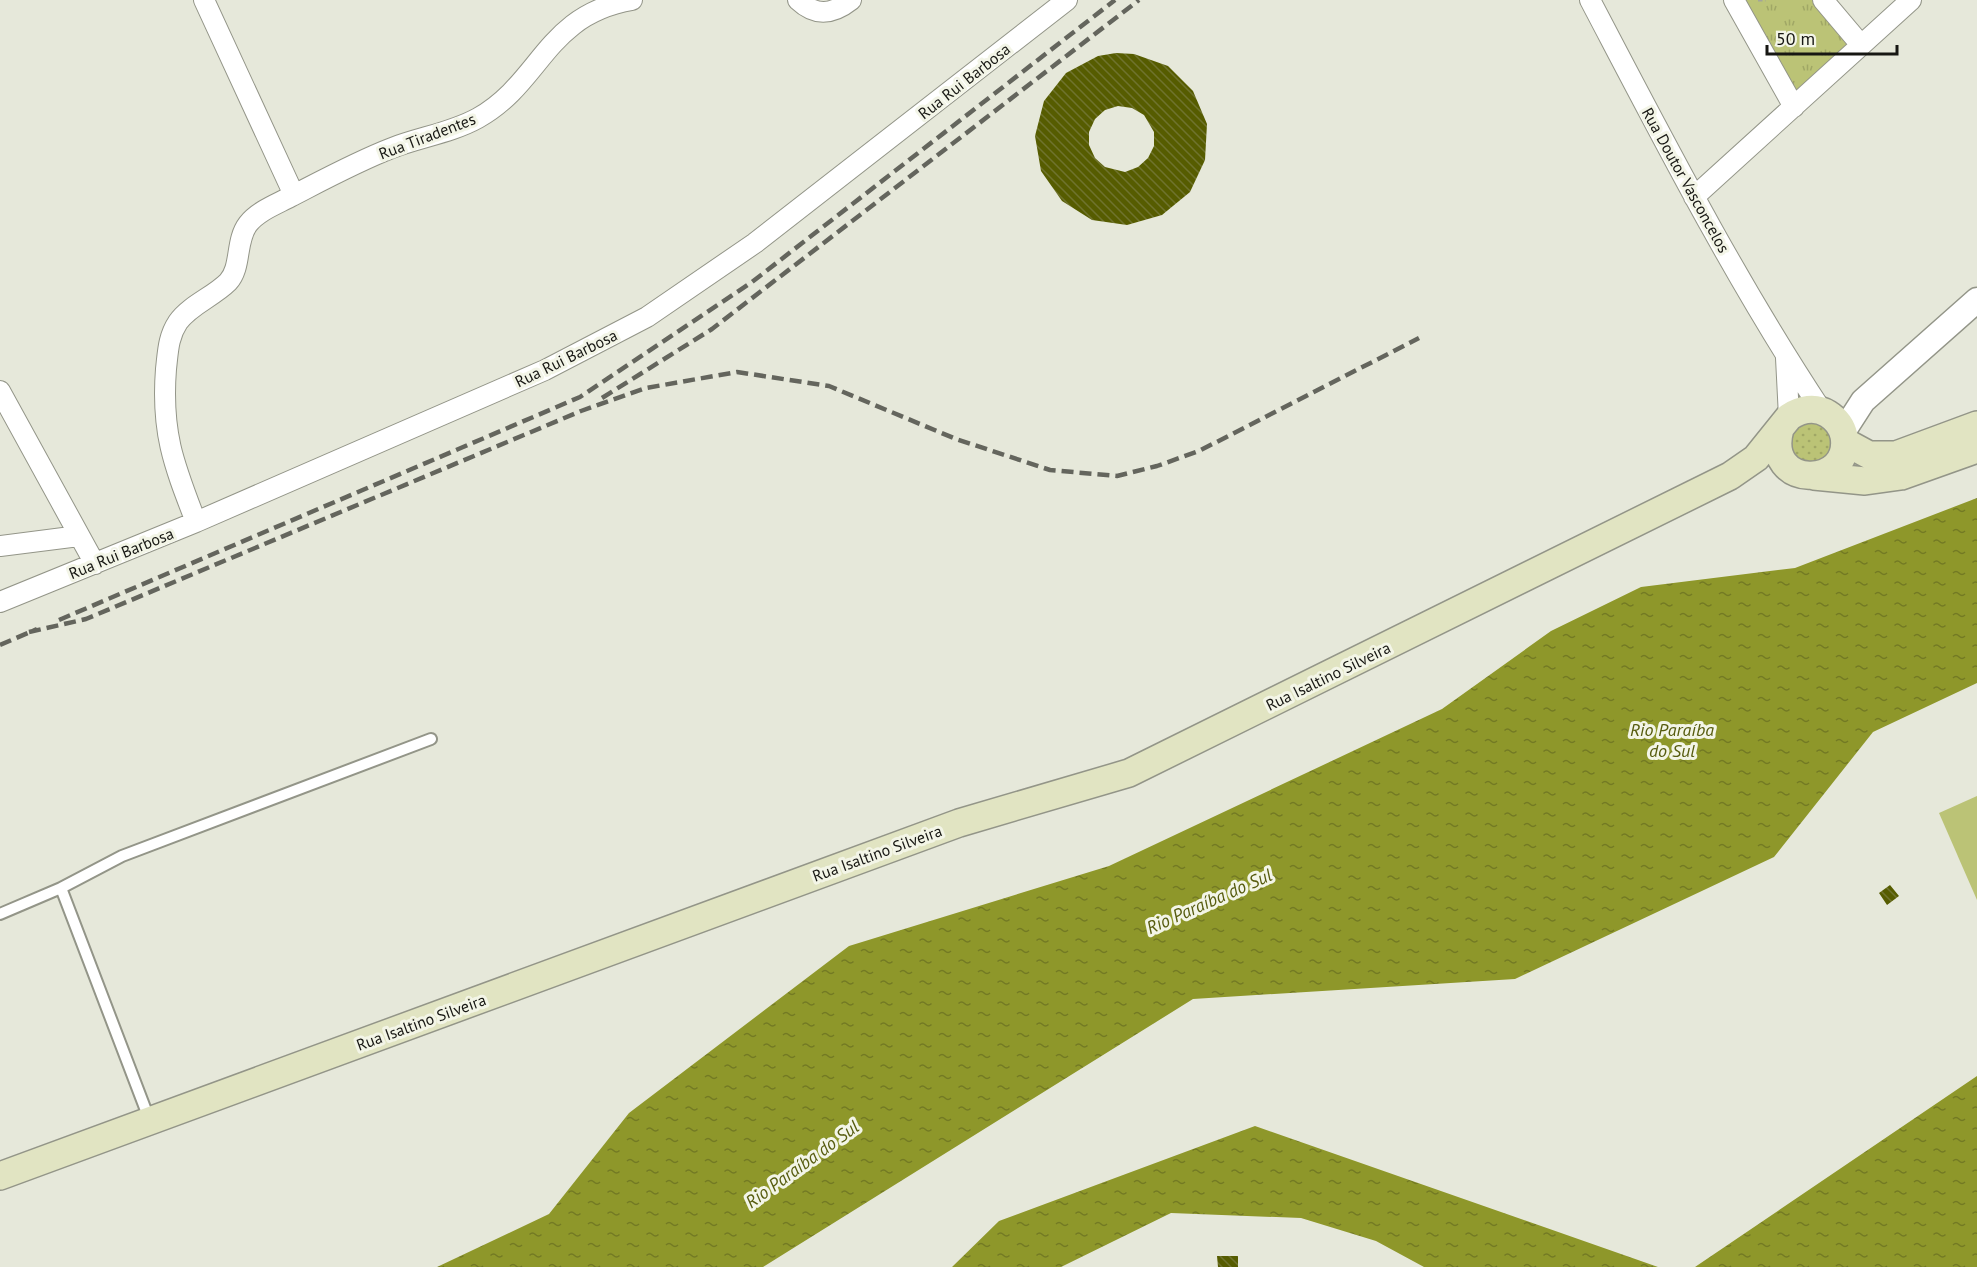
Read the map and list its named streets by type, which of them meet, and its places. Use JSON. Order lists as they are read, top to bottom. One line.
{"streets":{"main road":["Rua Isaltino Silveira"],"street":["Rua Rui Barbosa","Rua Tiradentes","Rua Doutor Vasconcelos"]},"crossings":[["Rua Rui Barbosa","Rua Tiradentes"]],"water":["Rio Paraíba do Sul"],"scale_bar":"50 m"}
